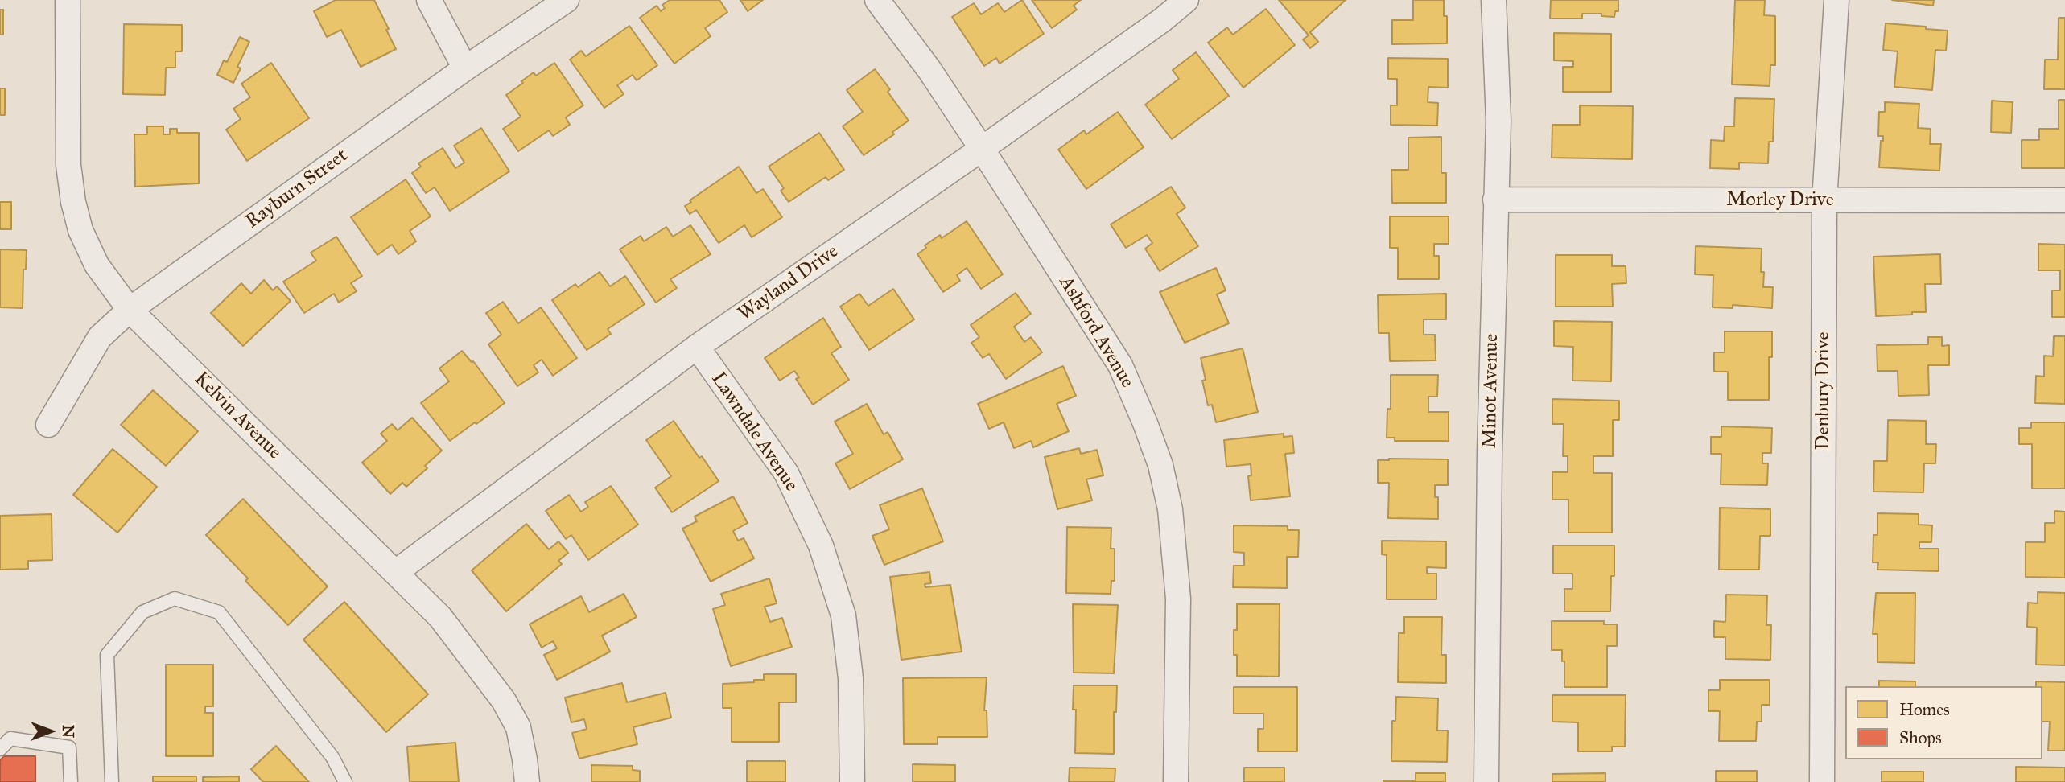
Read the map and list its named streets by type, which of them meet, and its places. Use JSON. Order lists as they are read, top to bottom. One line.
{"streets":{"street":["Rayburn Street","Morley Drive","Wayland Drive","Ashford Avenue","Minot Avenue","Denbury Drive","Kelvin Avenue","Lawndale Avenue"]},"crossings":[["Rayburn Street","Kelvin Avenue"],["Morley Drive","Minot Avenue"],["Morley Drive","Denbury Drive"],["Wayland Drive","Ashford Avenue"],["Wayland Drive","Kelvin Avenue"],["Wayland Drive","Lawndale Avenue"]],"legend":["Homes","Shops"],"north":"right"}
